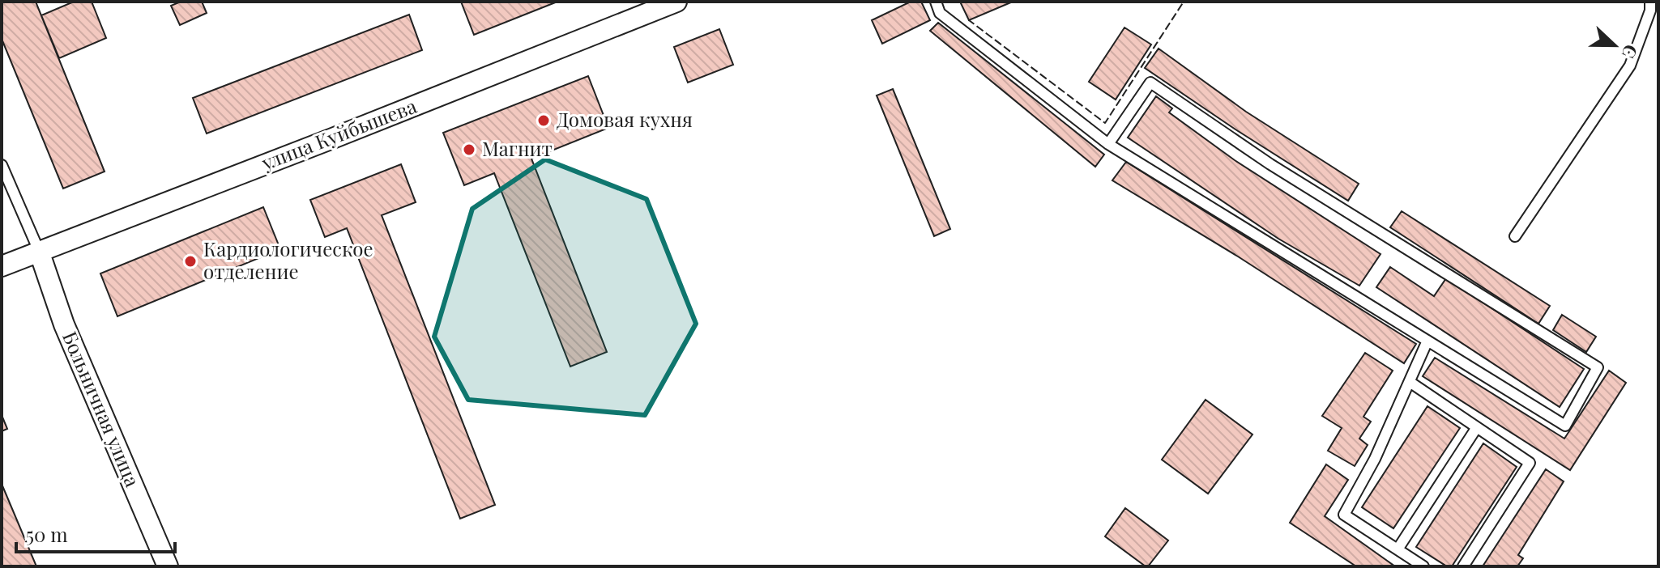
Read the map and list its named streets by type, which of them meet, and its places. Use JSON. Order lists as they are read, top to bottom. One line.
{"streets":{"street":["улица Куйбышева","Больничная улица"]},"crossings":[["улица Куйбышева","Больничная улица"]],"places":["Домовая кухня","Магнит","Кардиологическое отделение"],"scale_bar":"50 m","north":"right"}
